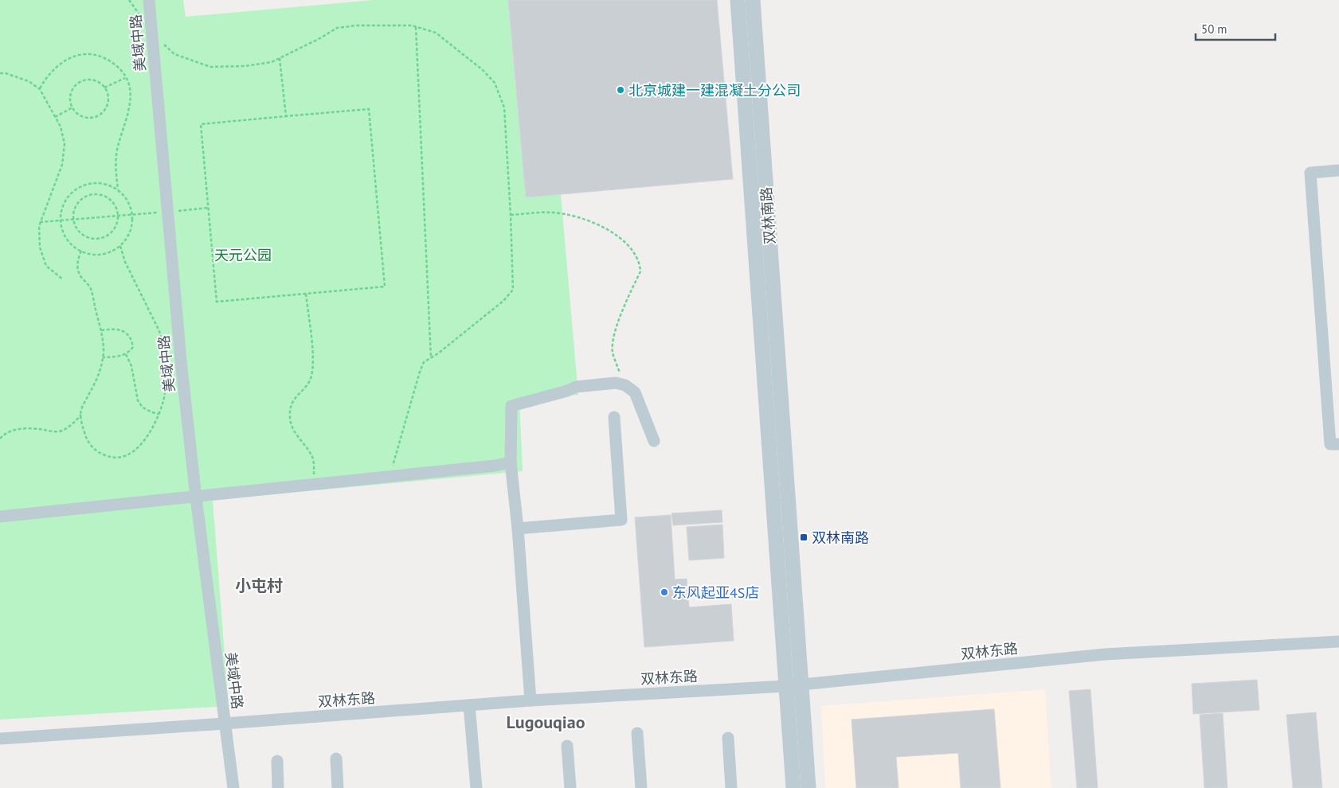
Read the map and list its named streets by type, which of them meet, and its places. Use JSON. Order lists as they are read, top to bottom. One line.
{"streets":{"street":["美域中路","双林南路","双林东路"]},"crossings":[["美域中路","双林东路"],["双林南路","双林东路"]],"districts":["小屯村","Lugouqiao"],"parks":["天元公园"],"places":{"other":["北京城建一建混凝土分公司","东风起亚4S店"],"transit":["双林南路"]},"scale_bar":"50 m"}
